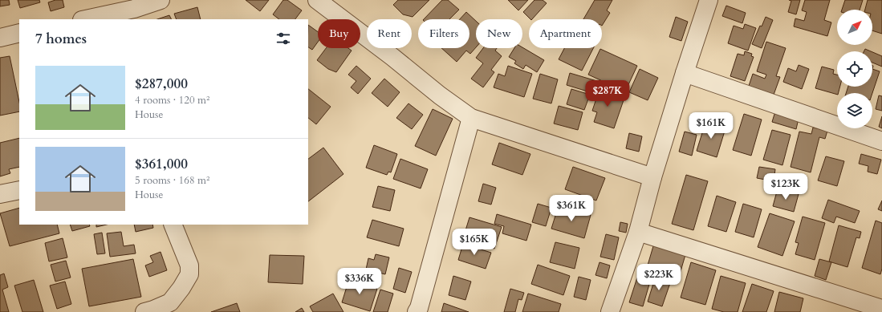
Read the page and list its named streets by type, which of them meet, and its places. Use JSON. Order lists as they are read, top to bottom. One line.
{"north":"top right","page":{"chip":["Buy","Rent","Filters","New","Apartment"],"heading":"7 homes","list":[{"name":"$287,000","note":"4 rooms · 120 m² · House"},{"name":"$361,000","note":"5 rooms · 168 m² · House"}],"price":["$287K","$161K","$123K","$361K","$165K","$223K","$336K"]}}
